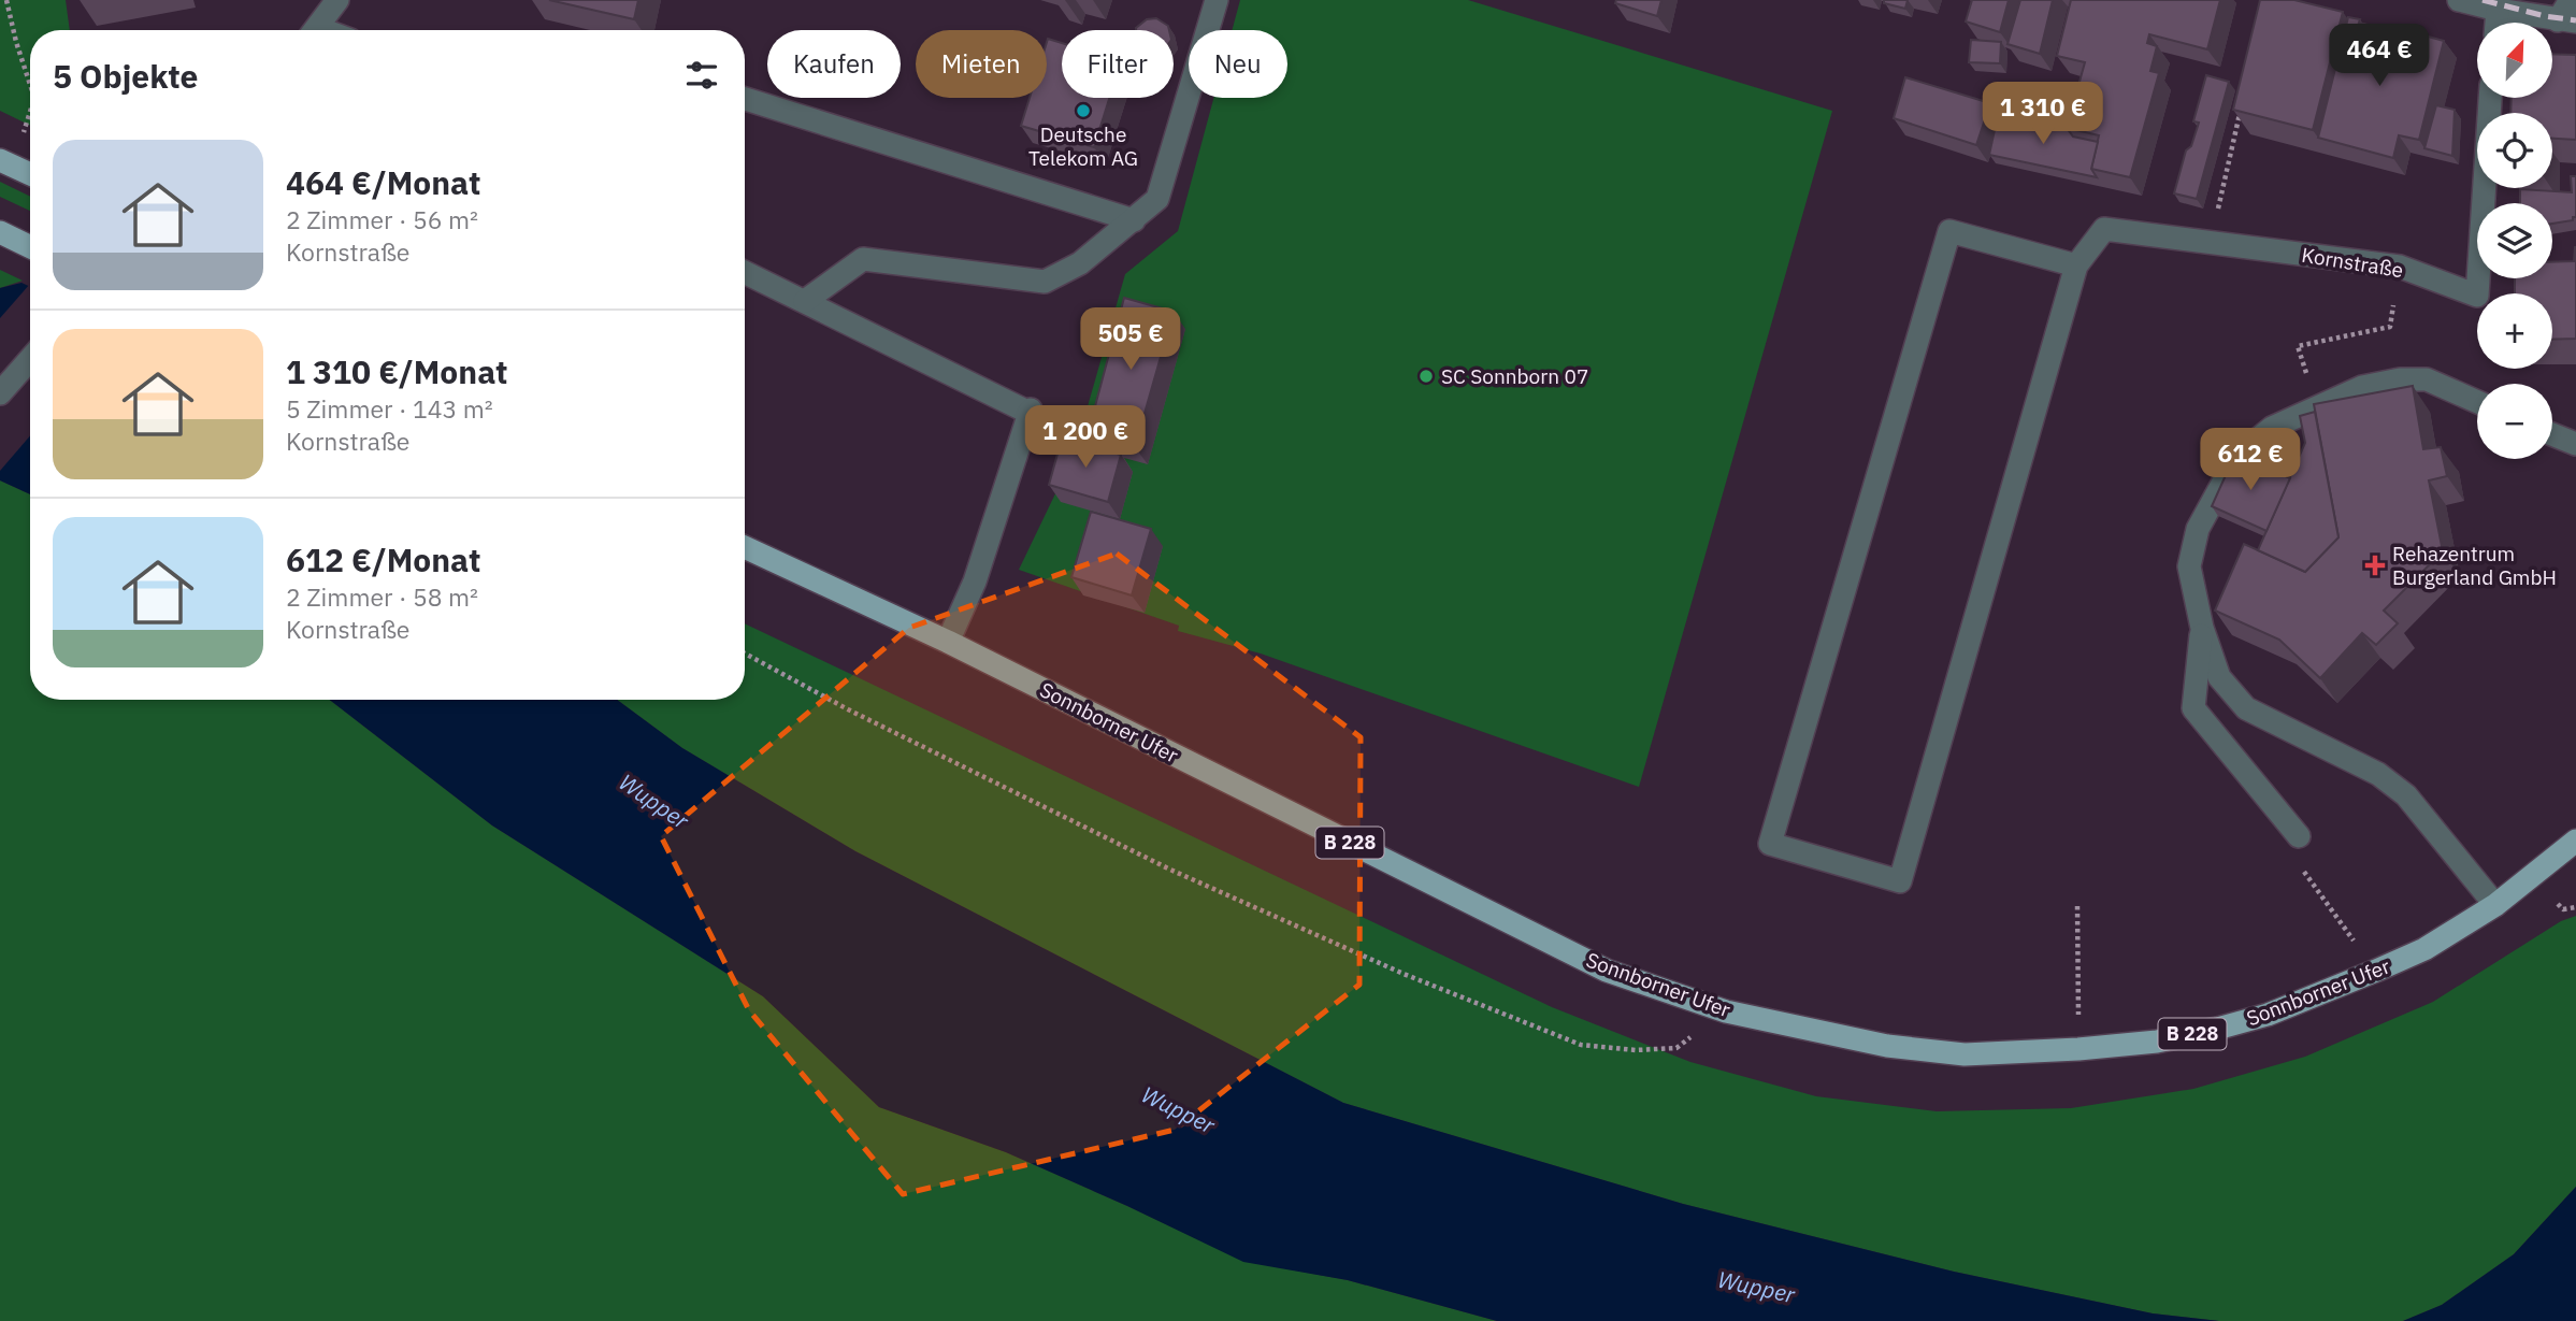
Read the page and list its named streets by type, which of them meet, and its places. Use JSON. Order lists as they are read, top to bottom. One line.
{"streets":{"main road":["Sonnborner Ufer","B 228"],"street":["Kornstraße"]},"water":["Wupper"],"places":{"other":["Deutsche Telekom AG","SC Sonnborn 07"],"health":["Rehazentrum Burgerland GmbH"]},"north":"top right","page":{"map_buttons":["+","−"],"price":["464 €","1 310 €","505 €","1 200 €","612 €"],"chip":["Kaufen","Mieten","Filter","Neu"],"heading":"5 Objekte","list":[{"name":"464 €/Monat","note":"2 Zimmer · 56 m² · Kornstraße"},{"name":"1 310 €/Monat","note":"5 Zimmer · 143 m² · Kornstraße"},{"name":"612 €/Monat","note":"2 Zimmer · 58 m² · Kornstraße"}]}}
